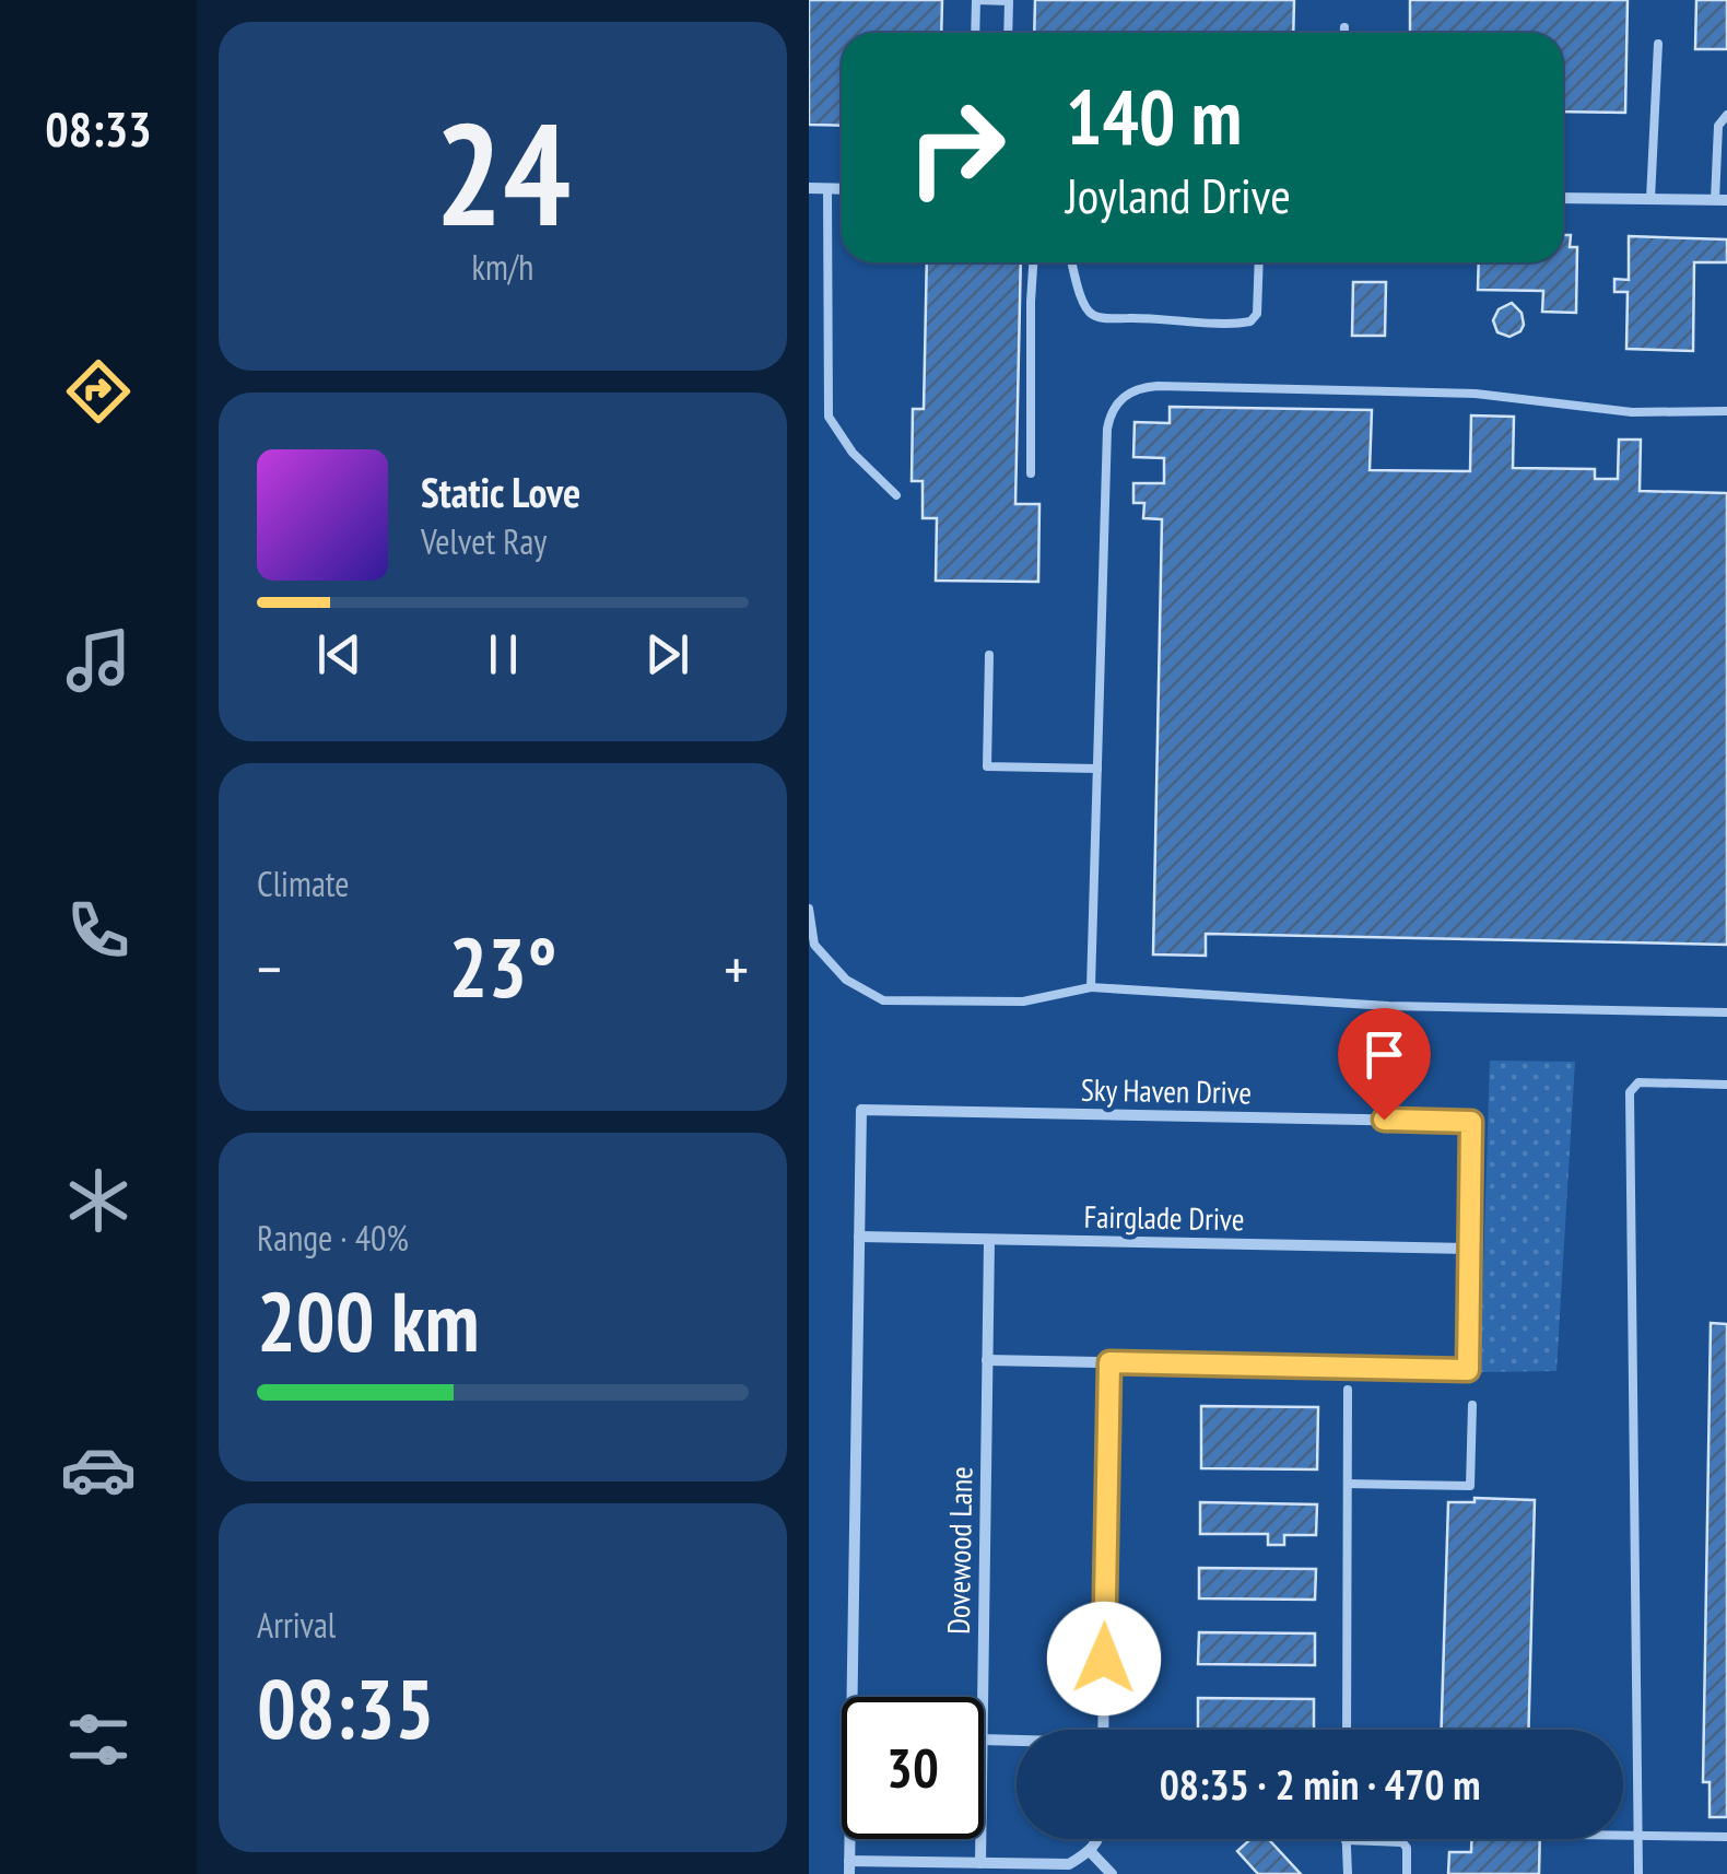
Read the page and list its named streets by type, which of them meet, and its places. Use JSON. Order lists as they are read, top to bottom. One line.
{"streets":{"street":["Sky Haven Drive","Fairglade Drive","Dovewood Lane"]},"crossings":[["Sky Haven Drive","Fairglade Drive"],["Fairglade Drive","Dovewood Lane"]],"page":{"tabs":"08:33","tile":[["24","km/h"],"Climate",["Range · 40%","200 km"],["Arrival","08:35"]],"turn":["140 m","Joyland Drive"],"song":["Static Love","Velvet Ray"],"heat":["−","23°","+"],"limit":"30","trip":"08:35 · 2 min · 470 m"}}
